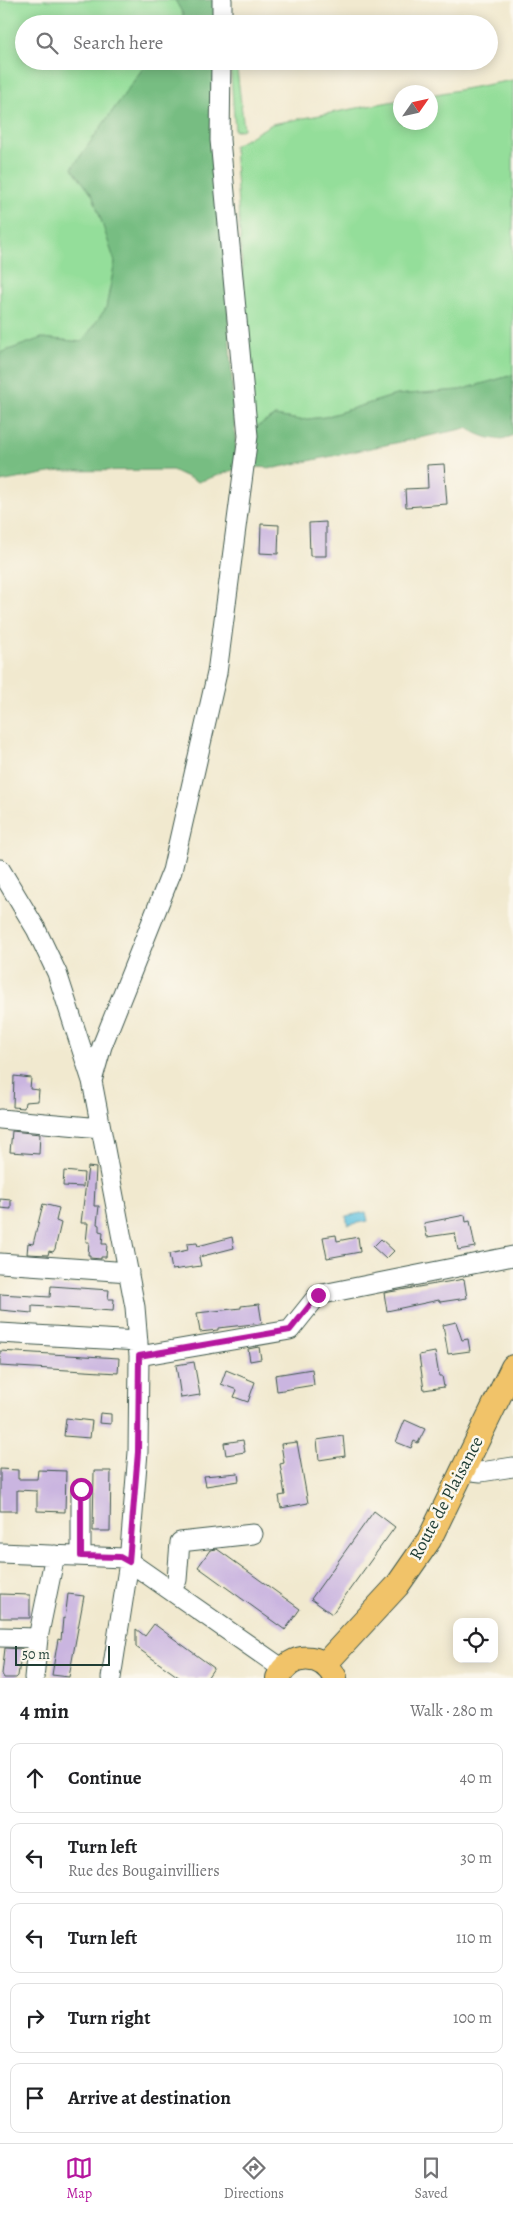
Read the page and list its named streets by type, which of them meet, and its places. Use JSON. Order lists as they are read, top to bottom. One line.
{"streets":{"main road":["Route de Plaisance"]},"scale_bar":"50 m","north":"top right","page":{"search":"Search here","scale":"50 m","heading":["4 min","Walk · 280 m"],"list":[["Continue","40 m"],["Turn left","Rue des Bougainvilliers","30 m"],["Turn left","110 m"],["Turn right","100 m"],"Arrive at destination"],"nav":["Map","Directions","Saved"]}}
